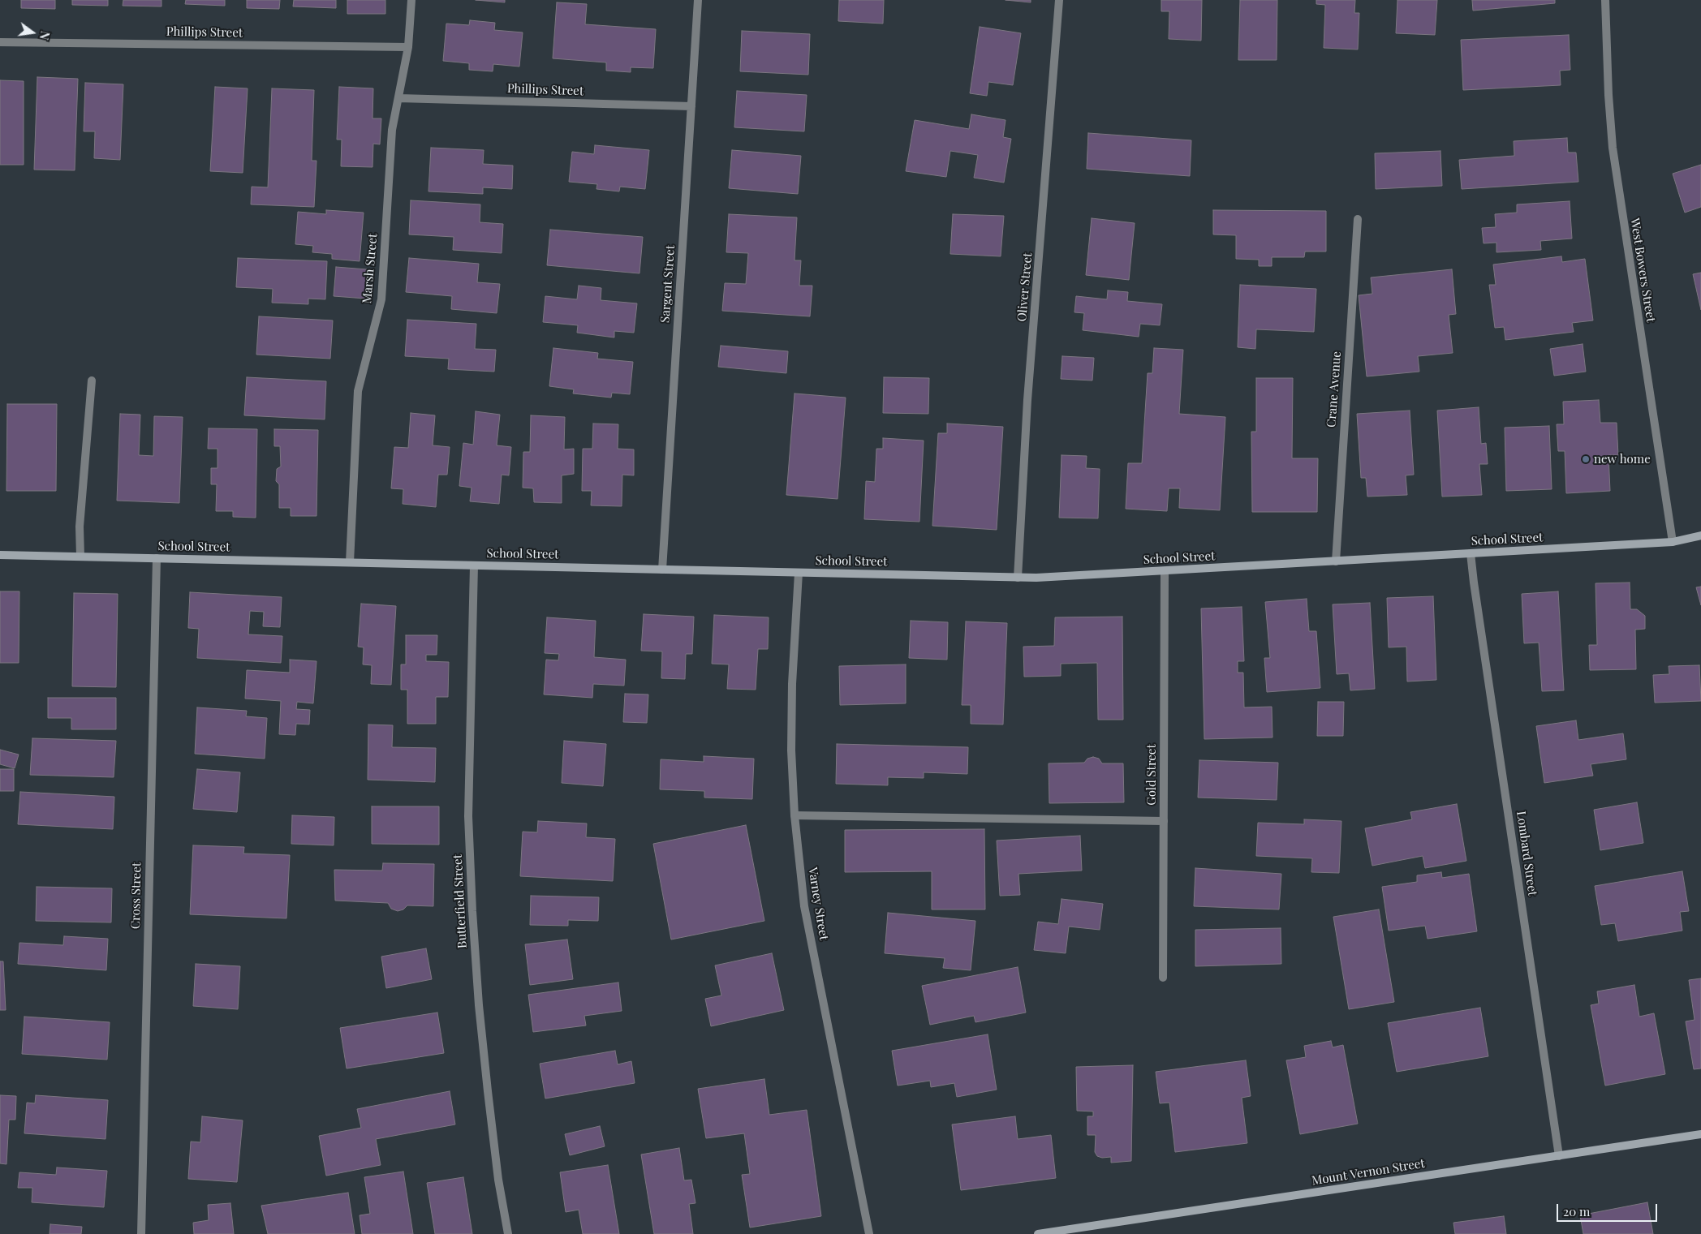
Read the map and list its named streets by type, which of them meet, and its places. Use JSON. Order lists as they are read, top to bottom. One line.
{"streets":{"main road":["School Street","Mount Vernon Street"],"street":["Phillips Street","Marsh Street","West Bowers Street","Sargent Street","Oliver Street","Crane Avenue","Gold Street","Lombard Street","Cross Street","Butterfield Street","Varney Street"]},"crossings":[["Phillips Street","Marsh Street"],["Phillips Street","Sargent Street"],["Marsh Street","School Street"],["West Bowers Street","School Street"],["Sargent Street","School Street"],["Oliver Street","School Street"],["Crane Avenue","School Street"],["School Street","Gold Street"],["School Street","Lombard Street"],["School Street","Cross Street"],["School Street","Butterfield Street"],["School Street","Varney Street"],["Lombard Street","Mount Vernon Street"]],"places":["new home"],"scale_bar":"20 m","north":"right"}
